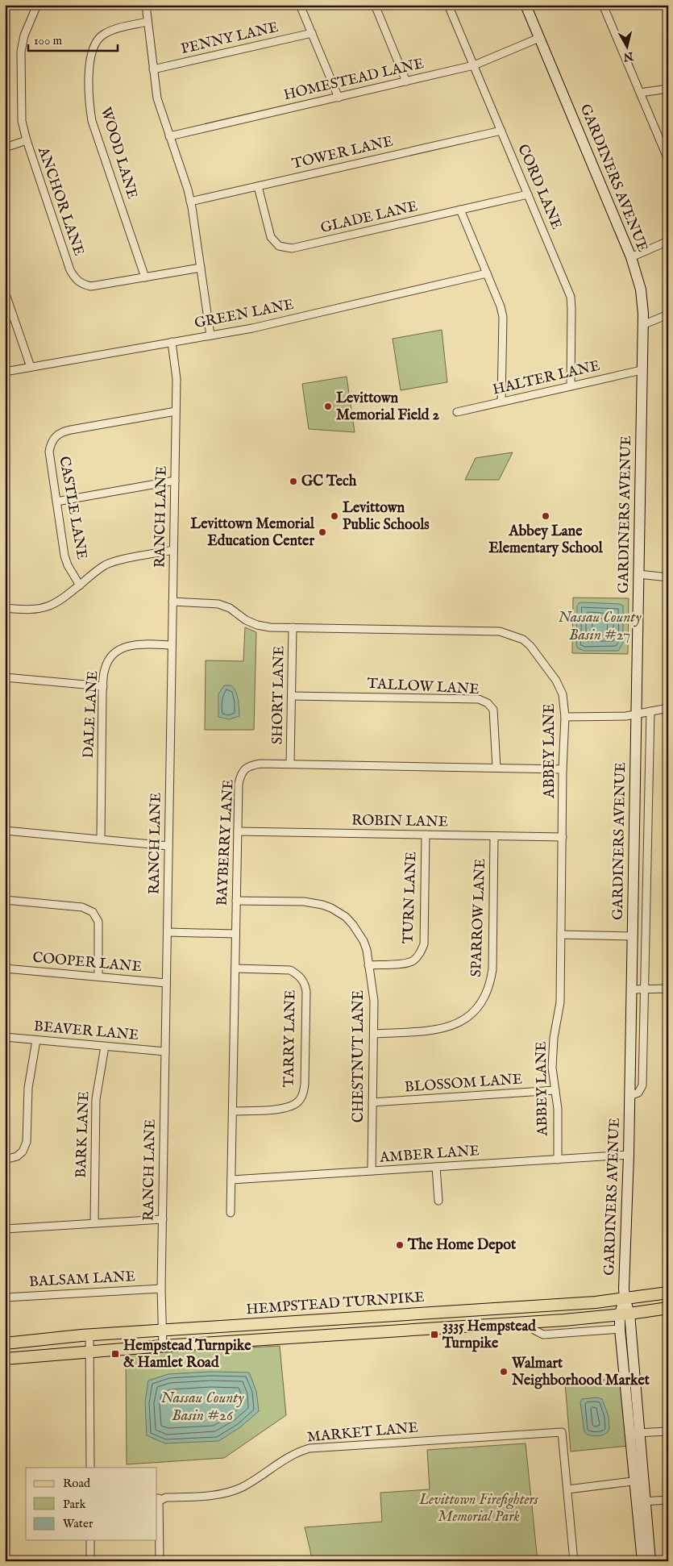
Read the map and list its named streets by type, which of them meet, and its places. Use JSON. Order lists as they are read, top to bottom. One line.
{"streets":{"main road":["GARDINERS AVENUE","HEMPSTEAD TURNPIKE"],"street":["PENNY LANE","HOMESTEAD LANE","WOOD LANE","TOWER LANE","CORD LANE","ANCHOR LANE","GLADE LANE","GREEN LANE","HALTER LANE","CASTLE LANE","RANCH LANE","TALLOW LANE","SHORT LANE","DALE LANE","ABBEY LANE","ROBIN LANE","BAYBERRY LANE","TURN LANE","SPARROW LANE","COOPER LANE","BEAVER LANE","TARRY LANE","CHESTNUT LANE","BLOSSOM LANE","BARK LANE","AMBER LANE","BALSAM LANE","MARKET LANE"]},"crossings":[["HOMESTEAD LANE","GARDINERS AVENUE"],["HOMESTEAD LANE","CORD LANE"],["WOOD LANE","ANCHOR LANE"],["TOWER LANE","CORD LANE"],["TOWER LANE","GLADE LANE"],["GARDINERS AVENUE","HALTER LANE"],["GARDINERS AVENUE","AMBER LANE"],["GARDINERS AVENUE","HEMPSTEAD TURNPIKE"],["CORD LANE","GLADE LANE"],["CORD LANE","HALTER LANE"],["GREEN LANE","RANCH LANE"],["CASTLE LANE","RANCH LANE"],["RANCH LANE","DALE LANE"],["RANCH LANE","ABBEY LANE"],["RANCH LANE","COOPER LANE"],["RANCH LANE","BEAVER LANE"],["RANCH LANE","BALSAM LANE"],["RANCH LANE","HEMPSTEAD TURNPIKE"],["TALLOW LANE","SHORT LANE"],["TALLOW LANE","BAYBERRY LANE"],["SHORT LANE","ABBEY LANE"],["SHORT LANE","BAYBERRY LANE"],["ABBEY LANE","ROBIN LANE"],["ABBEY LANE","BAYBERRY LANE"],["ABBEY LANE","BLOSSOM LANE"],["ABBEY LANE","AMBER LANE"],["ROBIN LANE","BAYBERRY LANE"],["ROBIN LANE","TURN LANE"],["ROBIN LANE","SPARROW LANE"],["BAYBERRY LANE","TARRY LANE"],["BAYBERRY LANE","CHESTNUT LANE"],["BAYBERRY LANE","AMBER LANE"],["TURN LANE","CHESTNUT LANE"],["SPARROW LANE","CHESTNUT LANE"],["BEAVER LANE","BARK LANE"],["CHESTNUT LANE","BLOSSOM LANE"],["CHESTNUT LANE","AMBER LANE"]],"water":["Nassau County Basin #27","Nassau County Basin #26"],"parks":["Levittown Firefighters Memorial Park"],"places":{"other":["Levittown Memorial Field 2","GC Tech","Levittown Public Schools","Abbey Lane Elementary School","Levittown Memorial Education Center","The Home Depot","Walmart Neighborhood Market"],"transit":["3335 Hempstead Turnpike","Hempstead Turnpike & Hamlet Road"]},"legend":["Road","Park","Water"],"scale_bar":"100 m","north":"bottom"}
